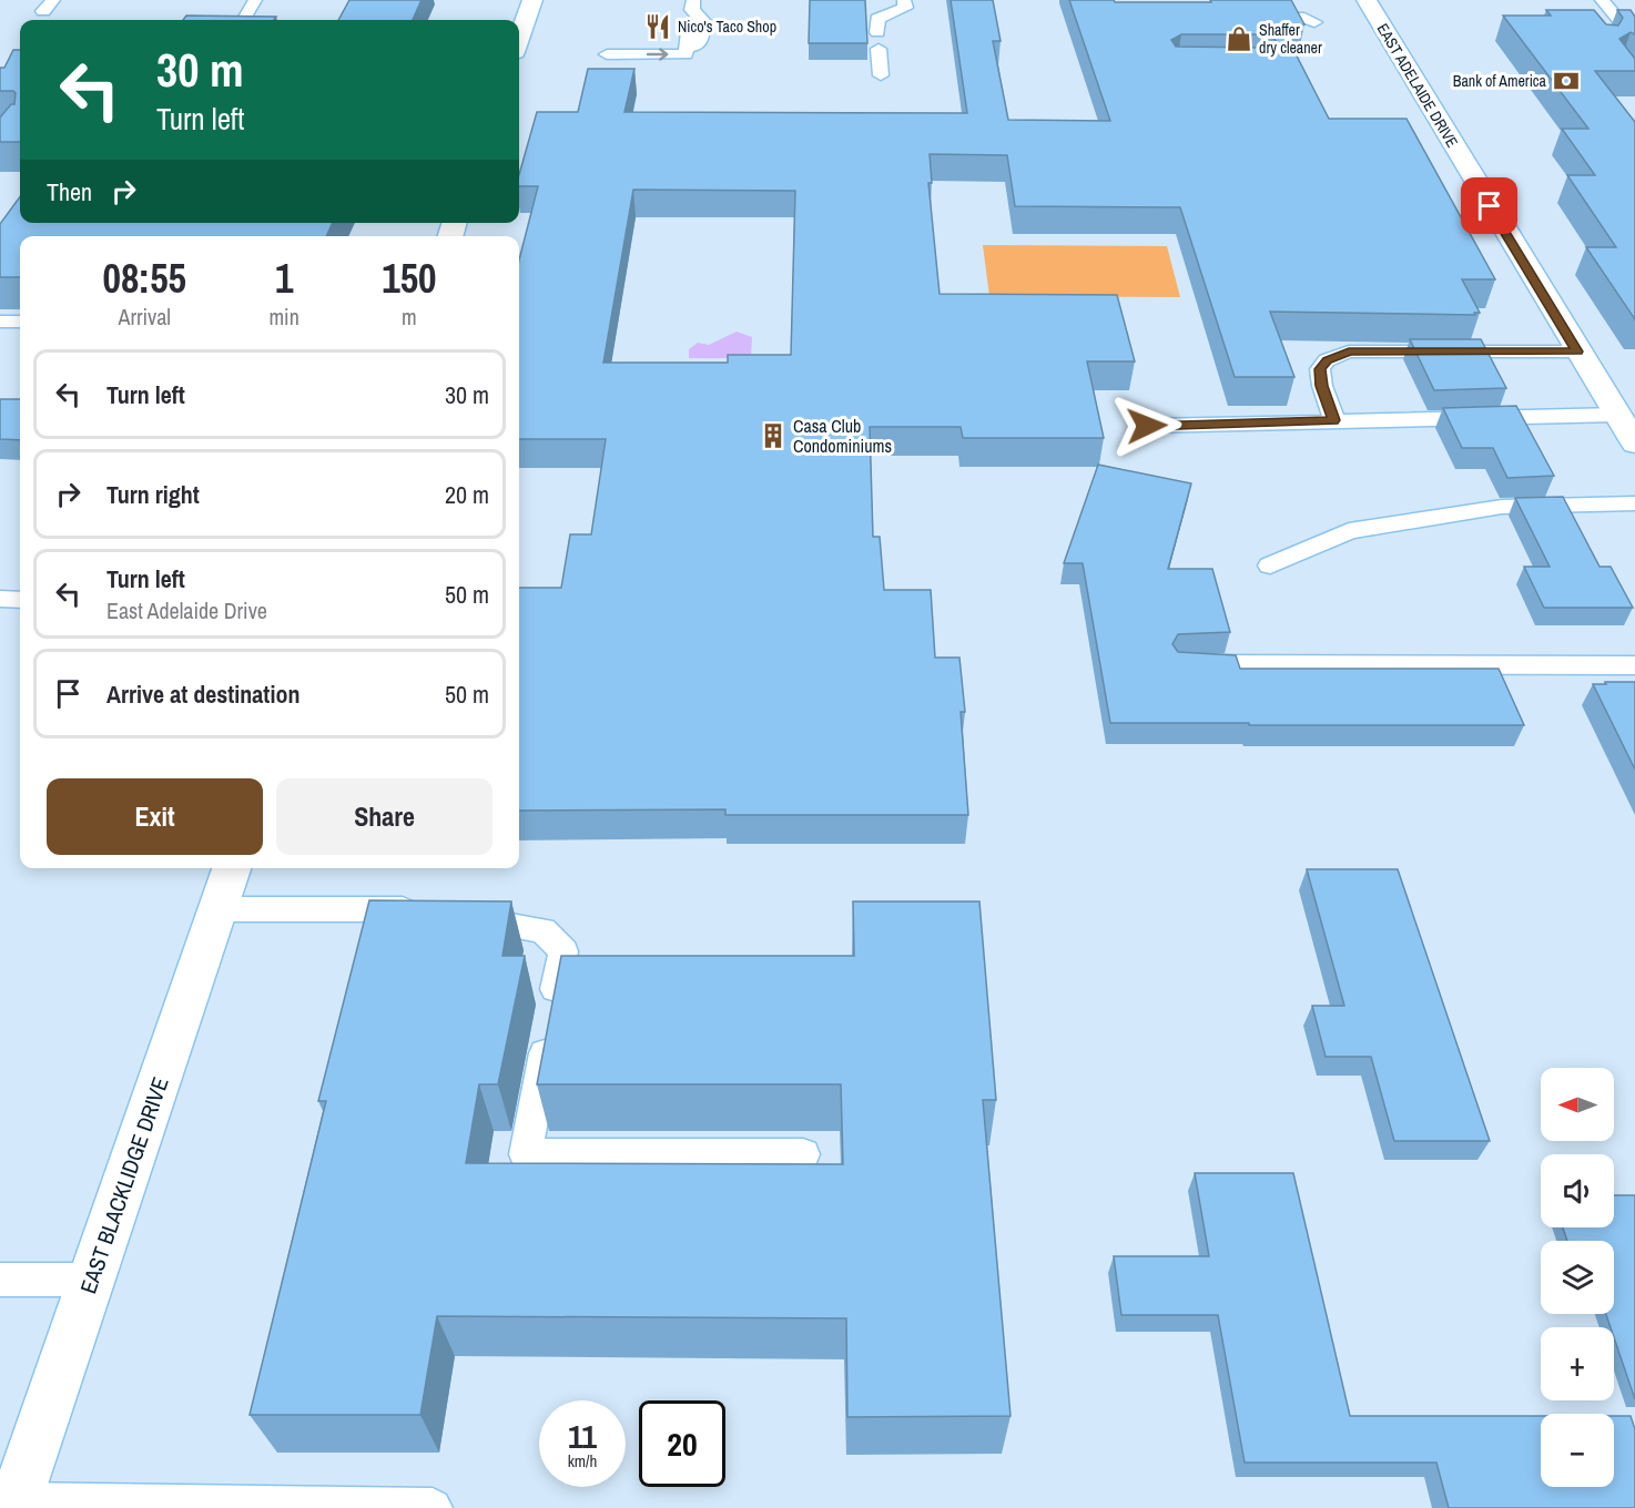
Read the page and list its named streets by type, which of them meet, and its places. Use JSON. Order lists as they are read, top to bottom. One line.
{"streets":{"street":["EAST ADELAIDE DRIVE","EAST BLACKLIDGE DRIVE"]},"places":{"restaurant":["Nico's Taco Shop"],"shop":["Shaffer dry cleaner"],"bank":["Bank of America"],"building":["Casa Club Condominiums"]},"north":"left","page":{"turn":["30 m","Turn left"],"then":"Then","eta":["08:55","Arrival","1","min","150","m"],"list":[{"name":"Turn left","value":"30 m"},{"name":"Turn right","value":"20 m"},{"name":"Turn left","note":"East Adelaide Drive","value":"50 m"},{"name":"Arrive at destination","value":"50 m"}],"buttons":["Exit","Share"],"map_buttons":["+","−"],"speed":"11 km/h","limit":"20"}}
